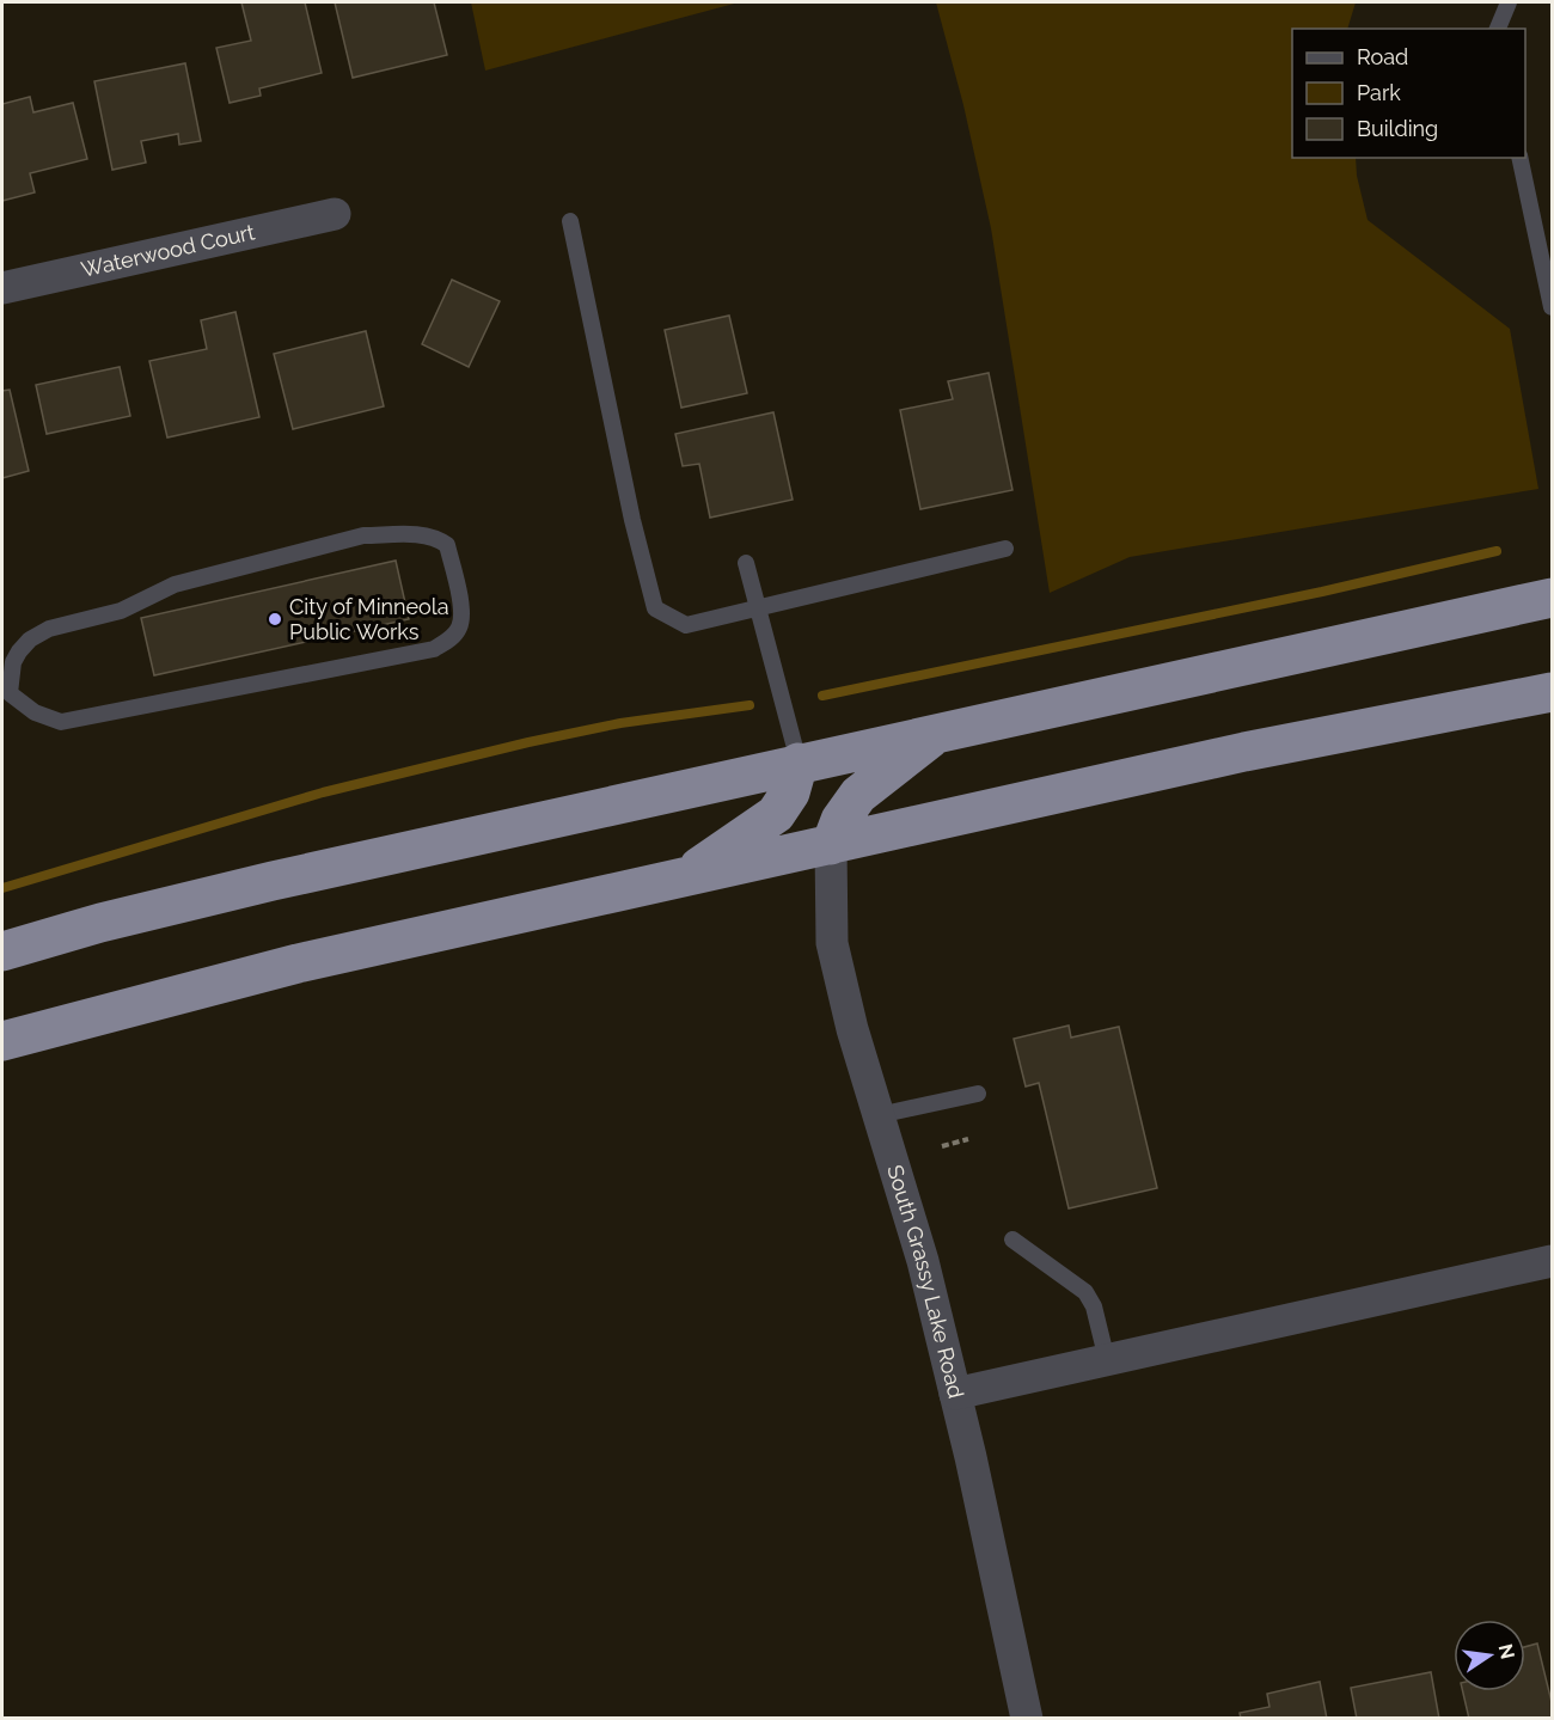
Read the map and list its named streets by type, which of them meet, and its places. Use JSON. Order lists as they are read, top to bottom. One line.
{"streets":{"street":["Waterwood Court","South Grassy Lake Road"]},"places":["City of Minneola Public Works"],"legend":["Road","Park","Building"],"north":"right"}
